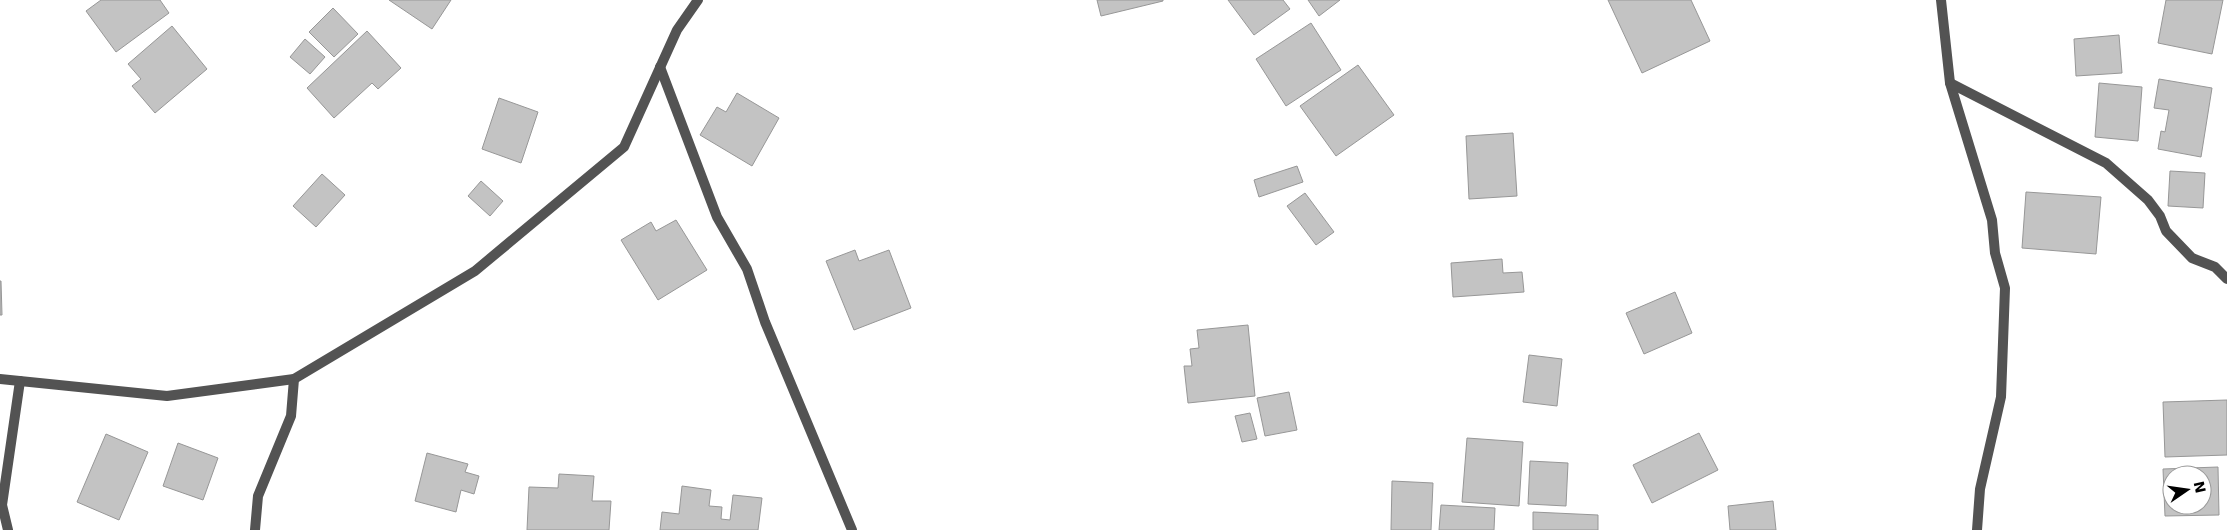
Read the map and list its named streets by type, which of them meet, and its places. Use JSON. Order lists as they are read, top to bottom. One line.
{"north":"right"}
